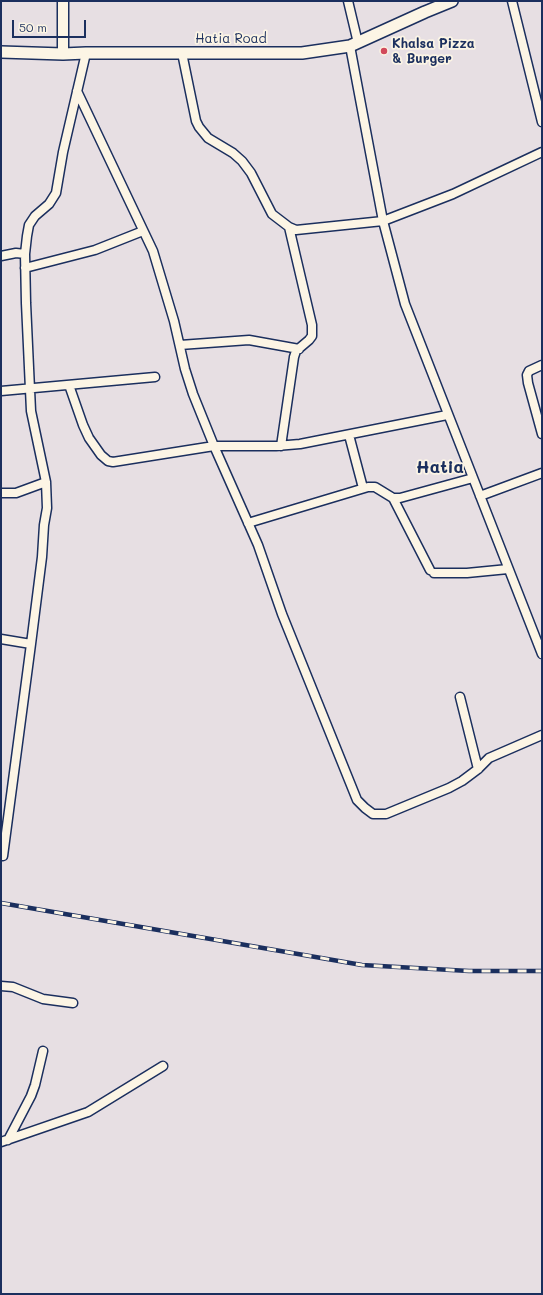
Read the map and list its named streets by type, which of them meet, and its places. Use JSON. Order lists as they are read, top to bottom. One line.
{"streets":{"main road":["Hatia Road"]},"districts":["Hatia"],"places":["Khalsa Pizza & Burger"],"scale_bar":"50 m"}
